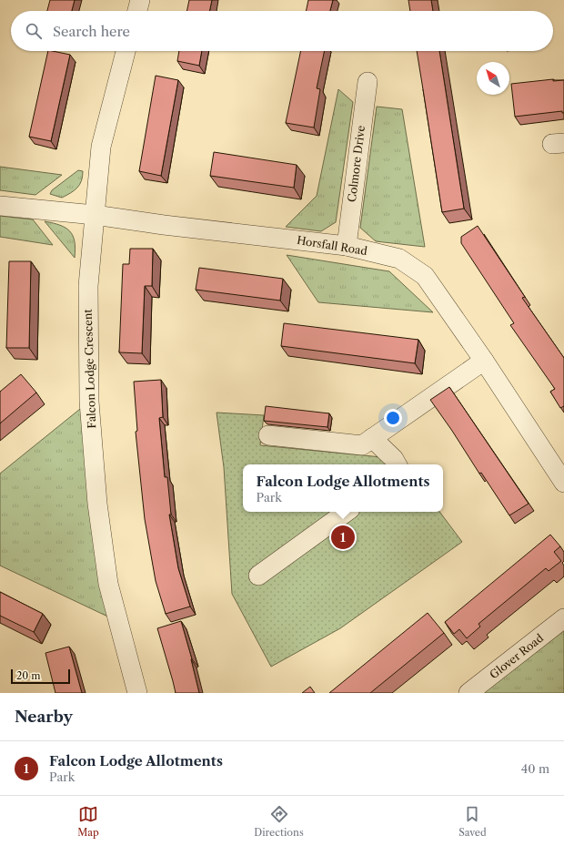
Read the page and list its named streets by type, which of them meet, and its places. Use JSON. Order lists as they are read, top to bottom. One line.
{"streets":{"street":["Colmore Drive","Horsfall Road","Falcon Lodge Crescent","Glover Road"]},"crossings":[["Colmore Drive","Horsfall Road"],["Horsfall Road","Falcon Lodge Crescent"]],"scale_bar":"20 m","north":"top left","page":{"search":"Search here","popup":["Falcon Lodge Allotments","Park"],"pins":"1","scale":"20 m","heading":"Nearby","list":[{"mark":"1","name":"Falcon Lodge Allotments","note":"Park","value":"40 m"}],"nav":["Map","Directions","Saved"]}}
